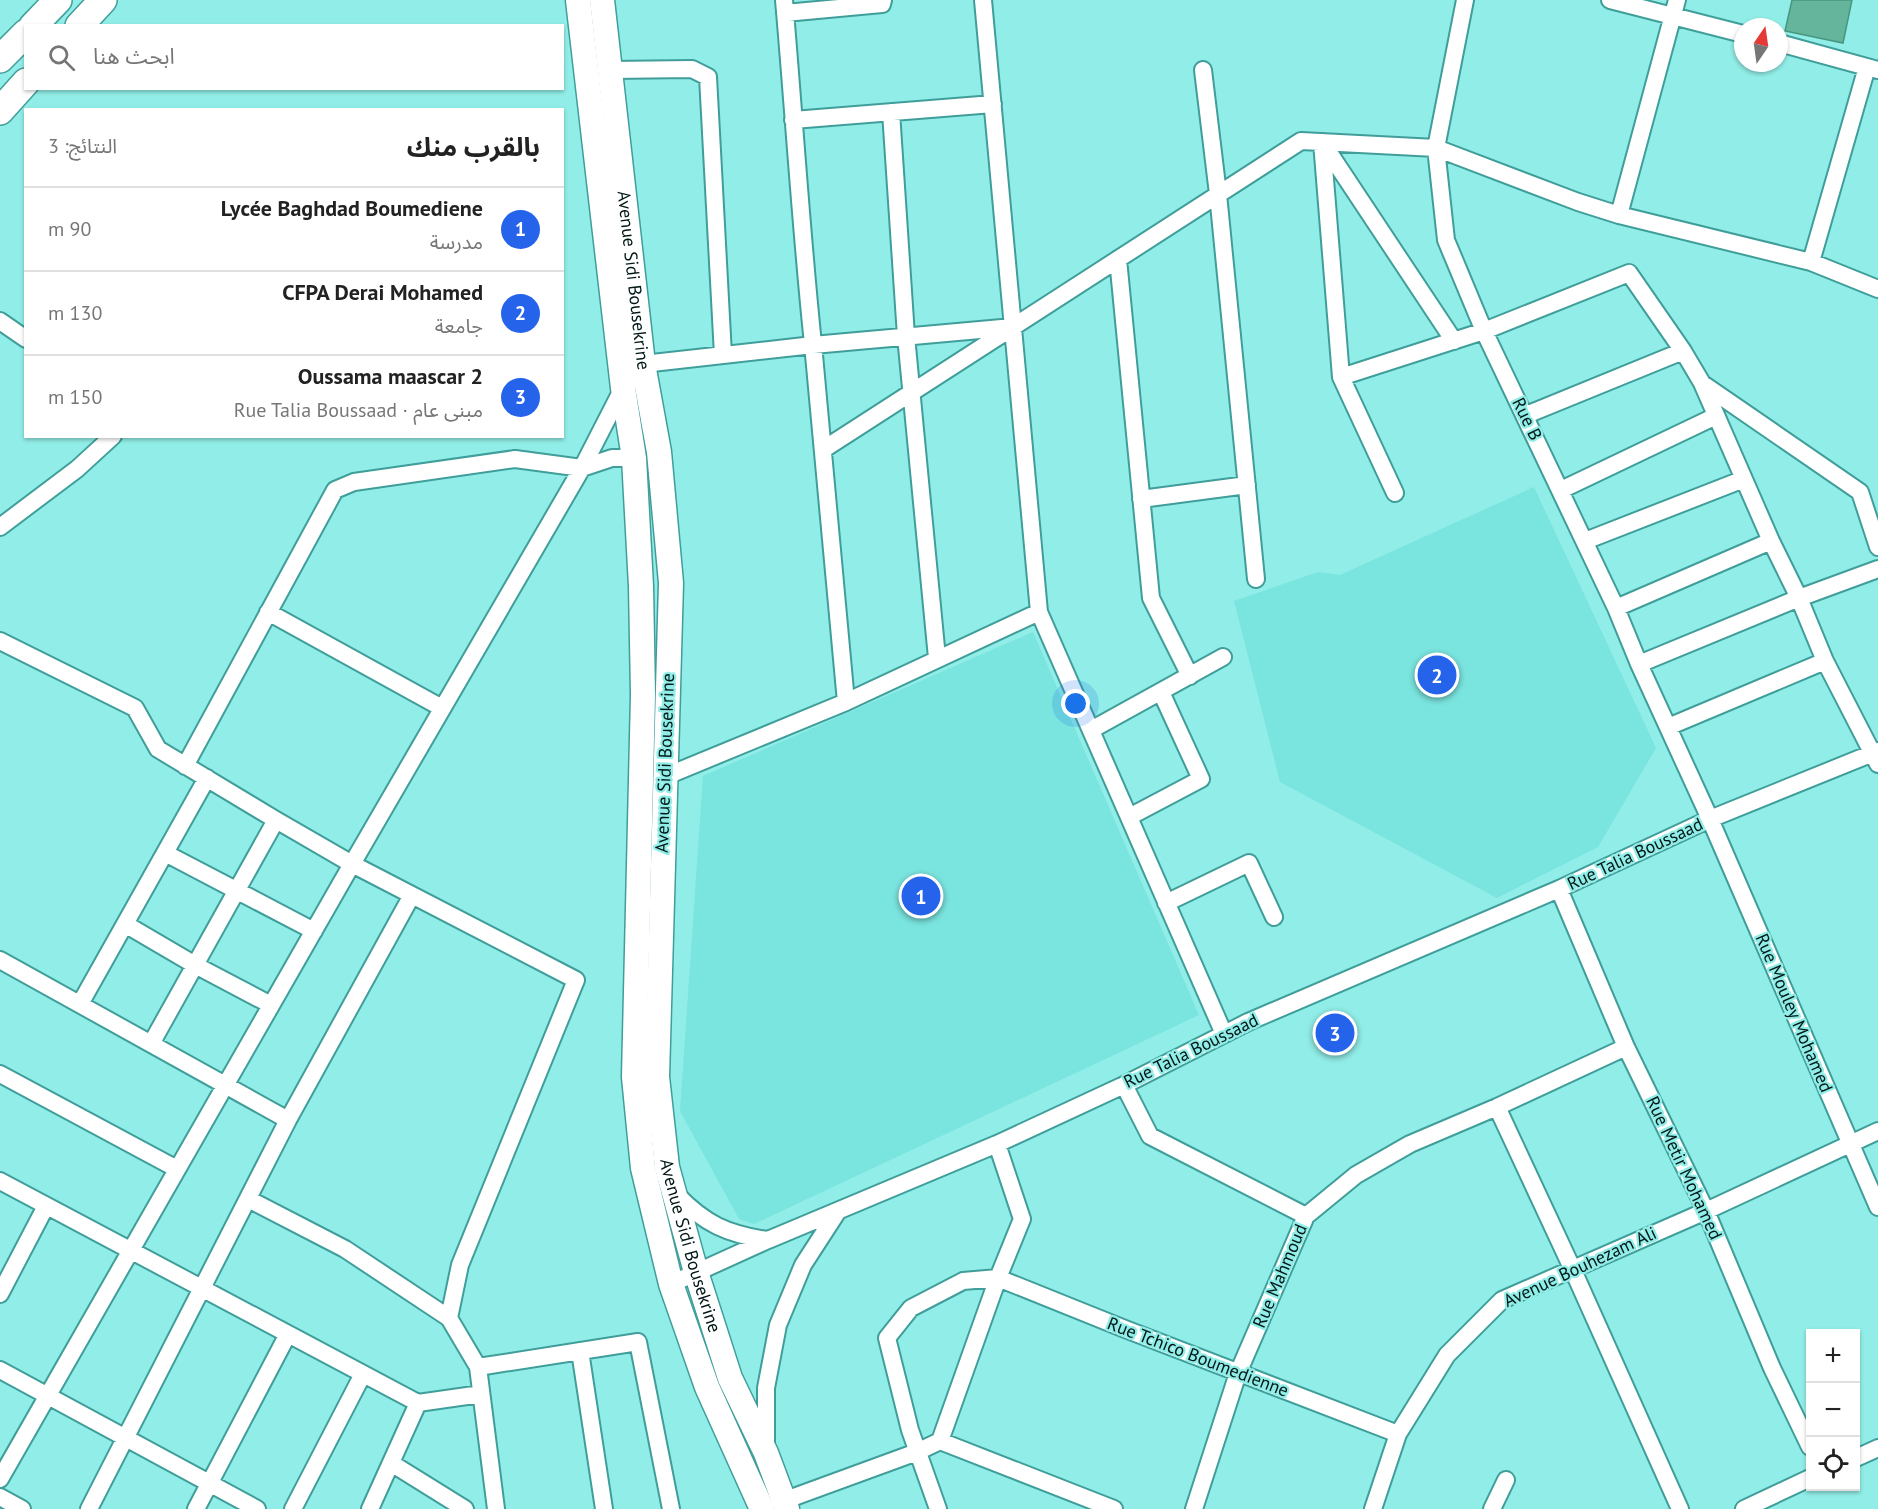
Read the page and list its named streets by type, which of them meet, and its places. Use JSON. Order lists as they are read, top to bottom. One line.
{"streets":{"main road":["Avenue Sidi Bousekrine"],"street":["Rue B","Rue Talia Boussaad","Rue Mouley Mohamed","Rue Metir Mohamed","Avenue Bouhezam Ali","Rue Mahmoud","Rue Tchico Boumedienne"]},"crossings":[["Avenue Sidi Bousekrine","Rue Talia Boussaad"],["Rue B","Rue Talia Boussaad"],["Rue B","Rue Mouley Mohamed"],["Rue Talia Boussaad","Rue Mouley Mohamed"],["Rue Talia Boussaad","Rue Metir Mohamed"],["Rue Mouley Mohamed","Avenue Bouhezam Ali"],["Rue Metir Mohamed","Avenue Bouhezam Ali"],["Rue Metir Mohamed","Rue Mahmoud"],["Avenue Bouhezam Ali","Rue Tchico Boumedienne"],["Rue Mahmoud","Rue Tchico Boumedienne"]],"north":"top","page":{"search":"ابحث هنا","heading":["بالقرب منك","النتائج: 3"],"list":[{"mark":"1","name":"Lycée Baghdad Boumediene","note":"مدرسة","value":"90 m"},{"mark":"2","name":"CFPA Derai Mohamed","note":"جامعة","value":"130 m"},{"mark":"3","name":"Oussama maascar 2","note":"مبنى عام · Rue Talia Boussaad","value":"150 m"}],"pins":["2","1","3"],"map_buttons":["+","−"]}}
